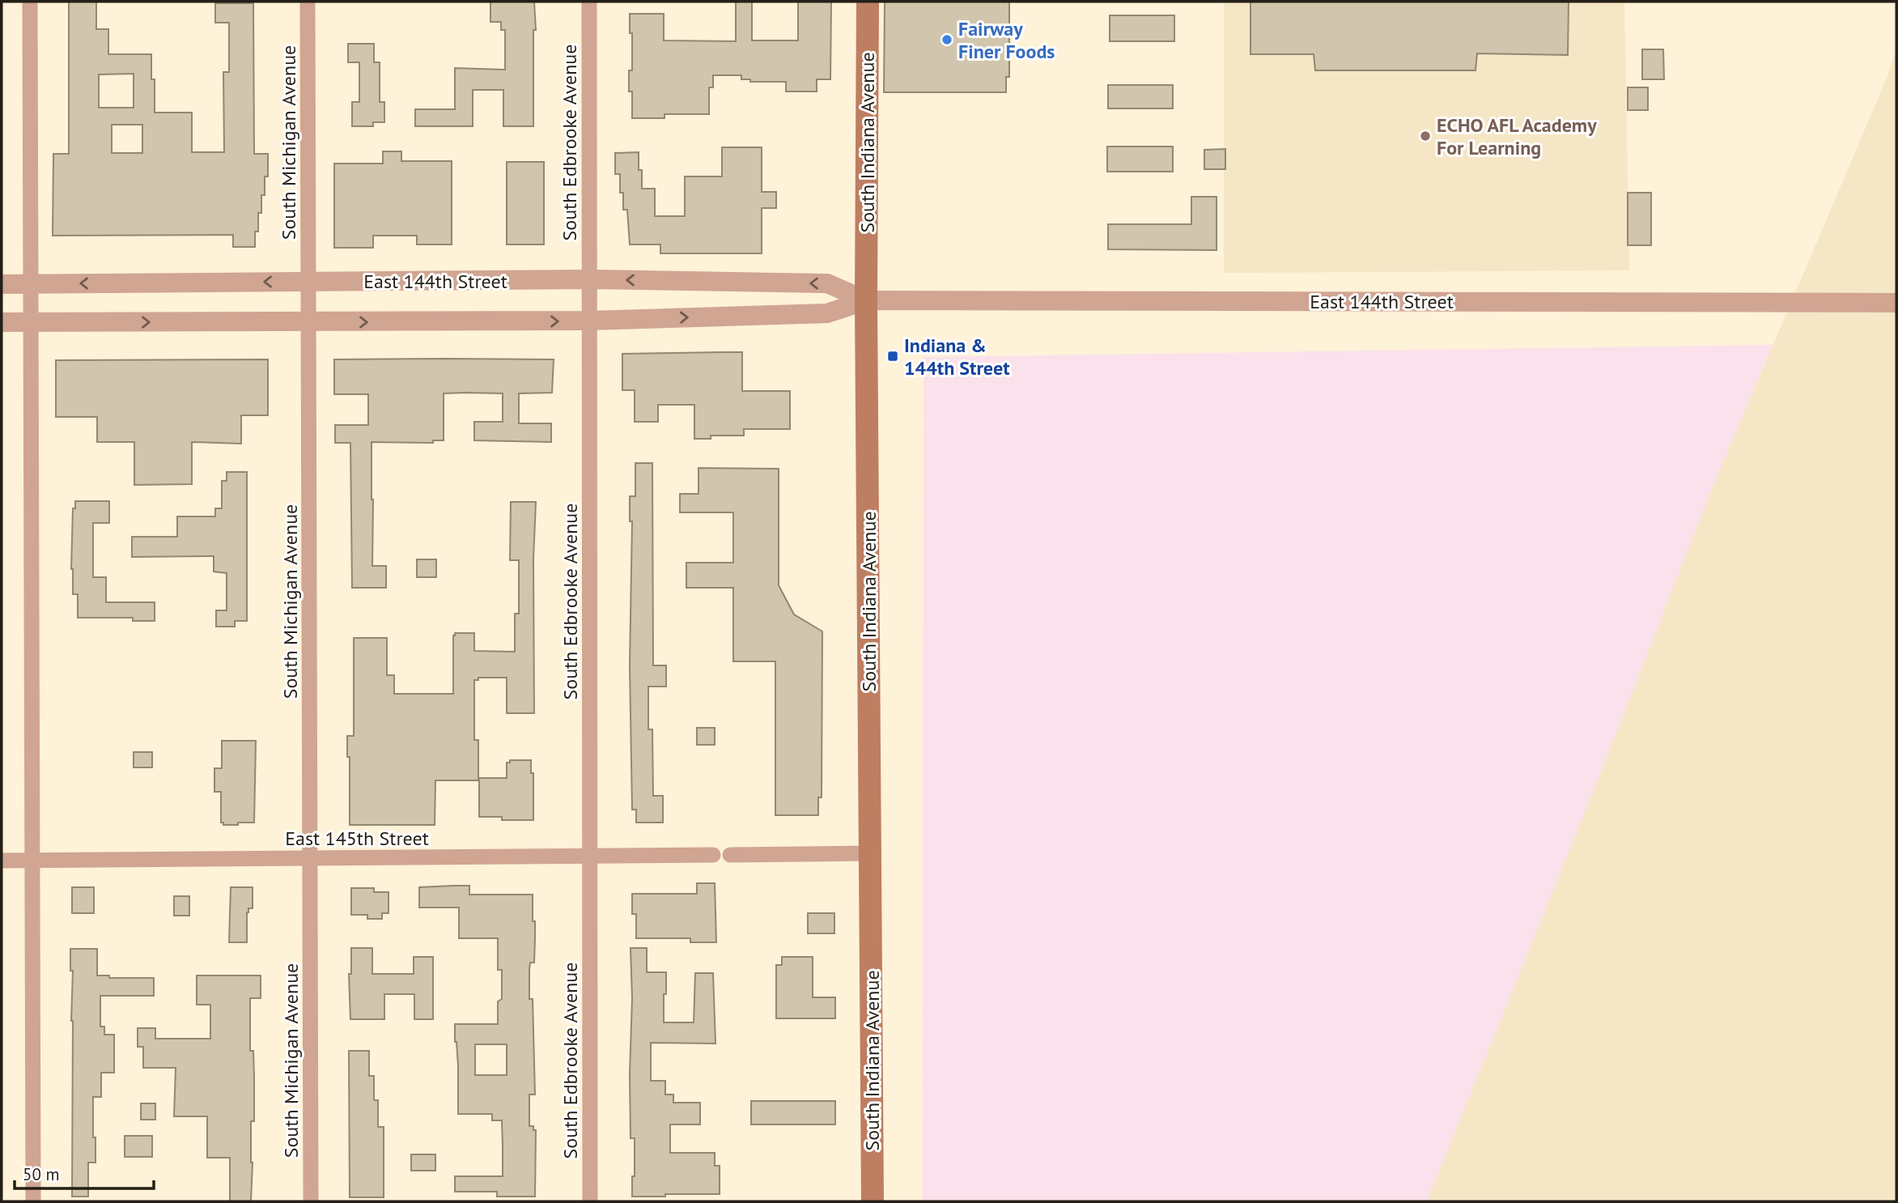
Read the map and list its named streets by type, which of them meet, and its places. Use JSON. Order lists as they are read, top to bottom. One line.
{"streets":{"main road":["South Indiana Avenue"],"street":["South Michigan Avenue","South Edbrooke Avenue","East 144th Street","East 145th Street"]},"crossings":[["South Michigan Avenue","East 144th Street"],["South Michigan Avenue","East 145th Street"],["South Edbrooke Avenue","East 144th Street"],["South Edbrooke Avenue","East 145th Street"],["South Indiana Avenue","East 144th Street"]],"places":{"other":["Fairway Finer Foods","ECHO AFL Academy For Learning"],"transit":["Indiana & 144th Street"]},"scale_bar":"50 m"}
